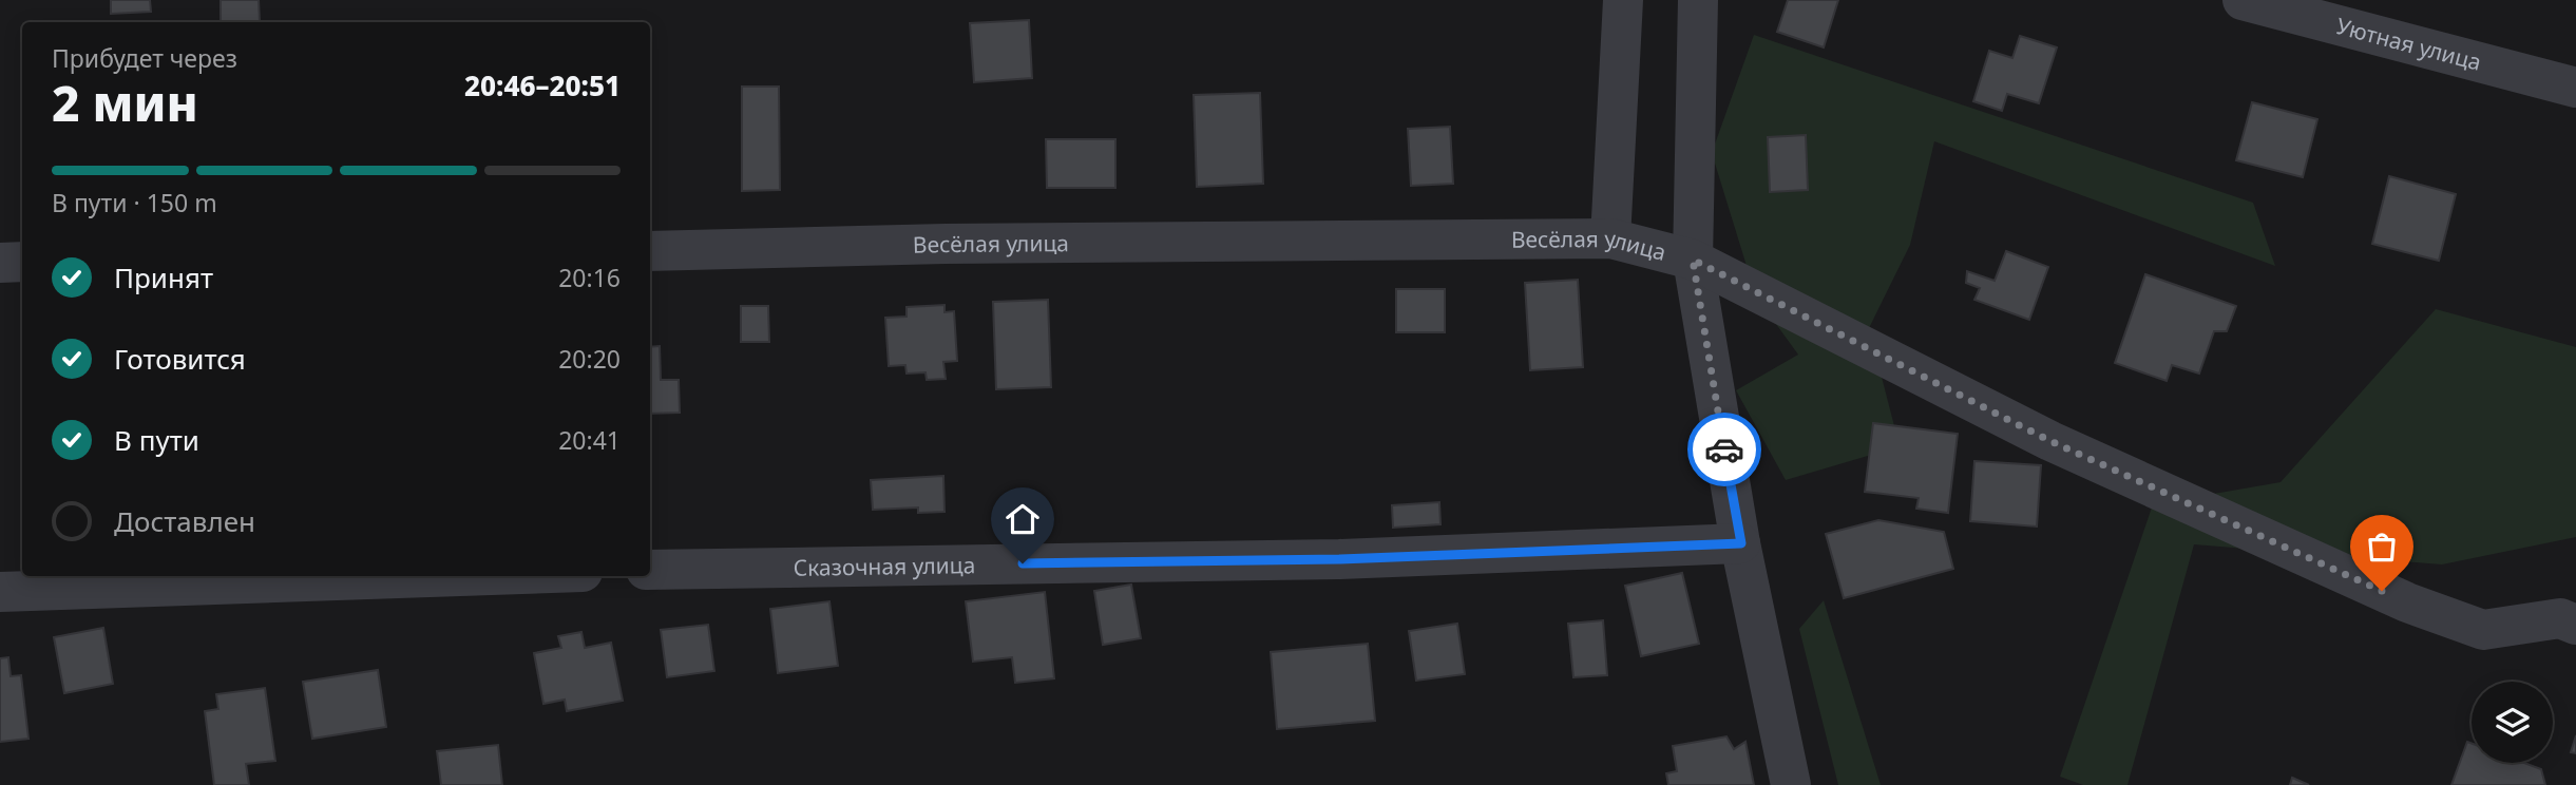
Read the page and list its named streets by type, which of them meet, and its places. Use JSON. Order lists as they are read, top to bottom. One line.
{"streets":{"street":["Уютная улица","Весёлая улица","Сказочная улица"]},"page":{"heading":["2 мин","Прибудет через","20:46–20:51"],"bar":"В пути · 150 m","list":[["Принят","20:16"],["Готовится","20:20"],["В пути","20:41"],"Доставлен"]}}
